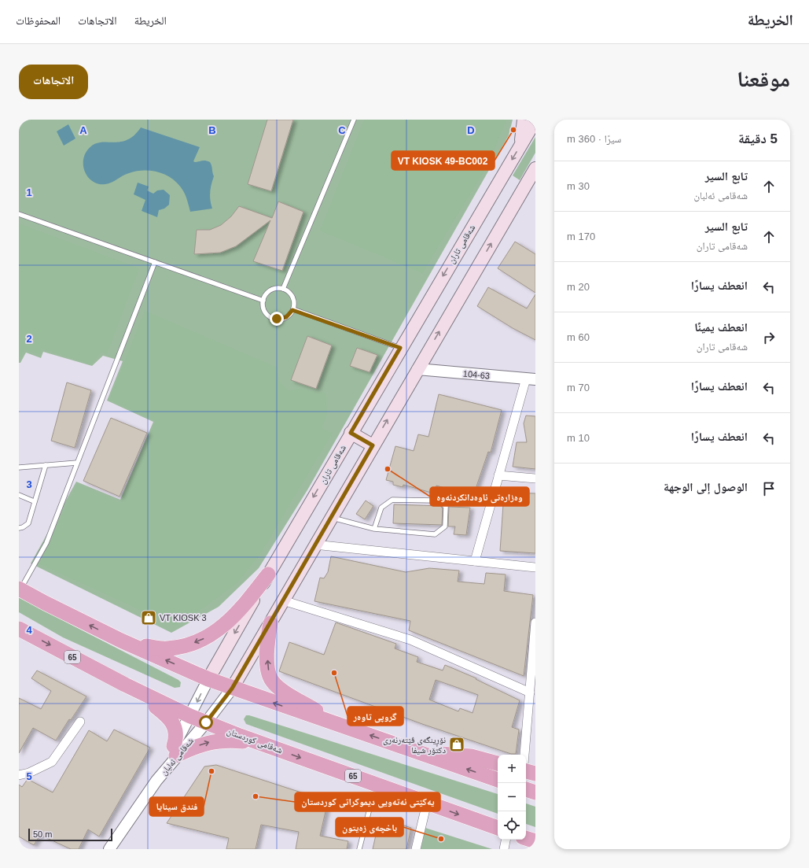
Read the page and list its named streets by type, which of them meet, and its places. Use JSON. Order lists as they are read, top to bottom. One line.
{"streets":{"highway":["65","شەقامی کوردستان"],"main road":["شەقامی تاران"],"street":["104-63","شەقامی ئەلبان"]},"crossings":[["شەقامی تاران","شەقامی ئەلبان"],["شەقامی کوردستان","شەقامی ئەلبان"]],"places":{"other":["VT KIOSK 49-BC002","وەزارەتی ئاوەدانکردنەوە","گروپی تاوەر","فندق سينايا","یه‌كێتی نه‌ته‌ویی دیموكراتی كوردستان","باخچەی زەیتون"],"shop":["VT KIOSK 3","نۆڕینگەی ڤێتەرنەری دکتۆر شیفا"]},"scale_bar":"50 m","page":{"header":"الخريطة","nav":["الخريطة","الاتجاهات","المحفوظات"],"title":"موقعنا","buttons":"الاتجاهات","heading":["5 دقيقة","سيرًا · 360 m"],"list":[["تابع السير","شەقامی ئەلبان","30 m"],["تابع السير","شەقامی تاران","170 m"],["انعطف يسارًا","20 m"],["انعطف يمينًا","شەقامی تاران","60 m"],["انعطف يسارًا","70 m"],["انعطف يسارًا","10 m"],"الوصول إلى الوجهة"],"map_buttons":["+","−"],"scale":"50 m"},"grid":{"columns":["A","B","C","D"],"rows":["1","2","3","4","5"]}}
